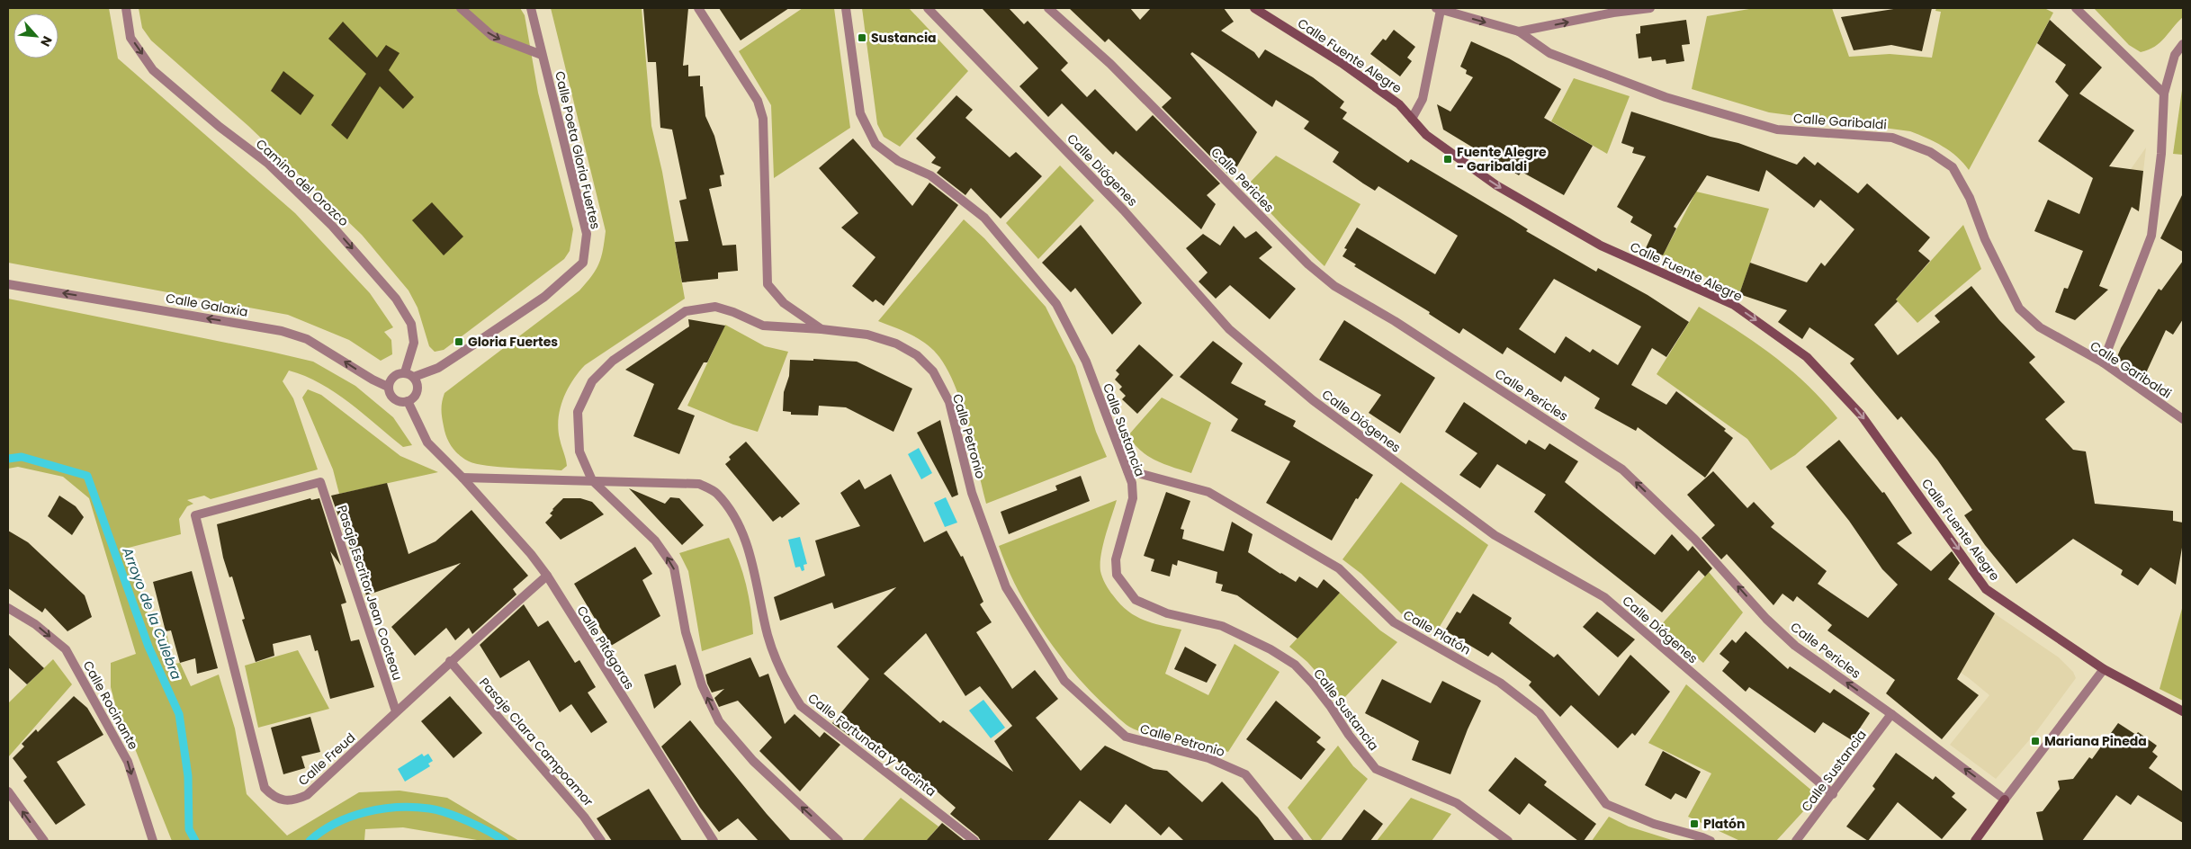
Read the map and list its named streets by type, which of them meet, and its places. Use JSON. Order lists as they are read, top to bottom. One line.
{"streets":{"street":["Calle Fuente Alegre","Calle Garibaldi","Calle Poeta Gloria Fuertes","Calle Diógenes","Calle Pericles","Camino del Orozco","Calle Galaxia","Calle Sustancia","Calle Petronio","Pasaje Escritor Jean Cocteau","Calle Platón","Calle Pitágoras","Calle Rocinante","Pasaje Clara Campoamor","Calle Fortunata y Jacinta","Calle Freud"]},"crossings":[["Calle Fuente Alegre","Calle Garibaldi"],["Calle Poeta Gloria Fuertes","Camino del Orozco"],["Calle Poeta Gloria Fuertes","Calle Galaxia"],["Calle Diógenes","Calle Sustancia"],["Calle Pericles","Calle Sustancia"],["Camino del Orozco","Calle Galaxia"],["Calle Sustancia","Calle Platón"],["Pasaje Escritor Jean Cocteau","Calle Freud"],["Calle Pitágoras","Calle Fortunata y Jacinta"],["Calle Pitágoras","Calle Freud"],["Pasaje Clara Campoamor","Calle Freud"]],"one_way":["Calle Fuente Alegre","Calle Pericles","Camino del Orozco","Calle Galaxia","Calle Rocinante"],"water":["Arroyo de la Culebra"],"places":{"transit":["Sustancia","Fuente Alegre - Garibaldi","Gloria Fuertes","Mariana Pineda","Platón"]},"north":"bottom right"}
